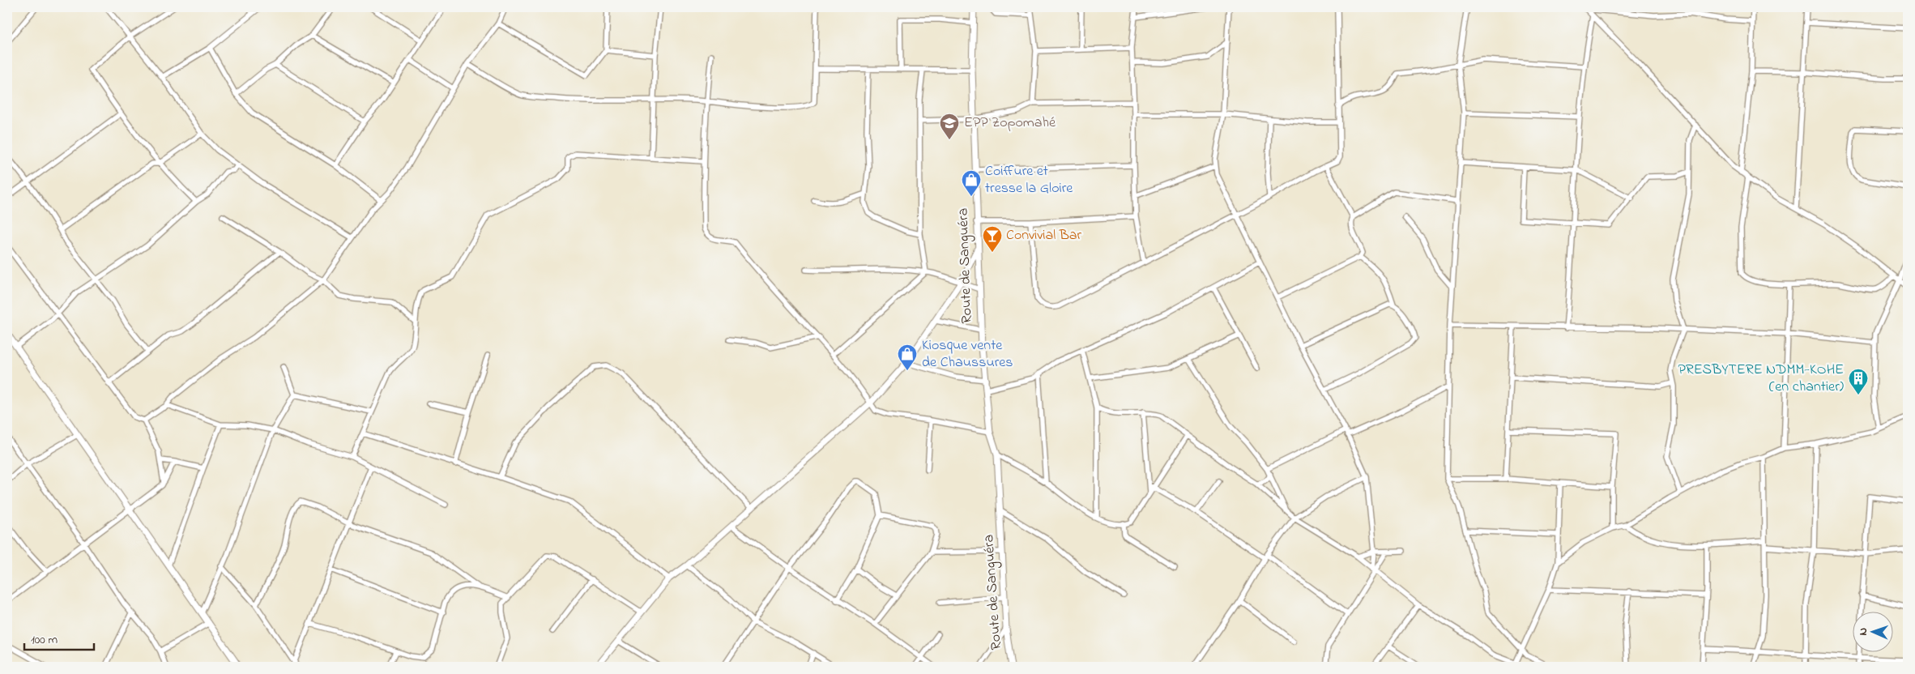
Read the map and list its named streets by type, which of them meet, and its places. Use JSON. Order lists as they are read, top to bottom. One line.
{"streets":{"street":["Route de Sanguéra"]},"places":{"school or university":["EPP Zopomahé"],"shop":["Coiffure et tresse la Gloire","Kiosque vente de Chaussures"],"bar":["Convivial Bar"],"building":["PRESBYTERE NDMM-KOHE (en chantier)"]},"scale_bar":"100 m","north":"left"}
